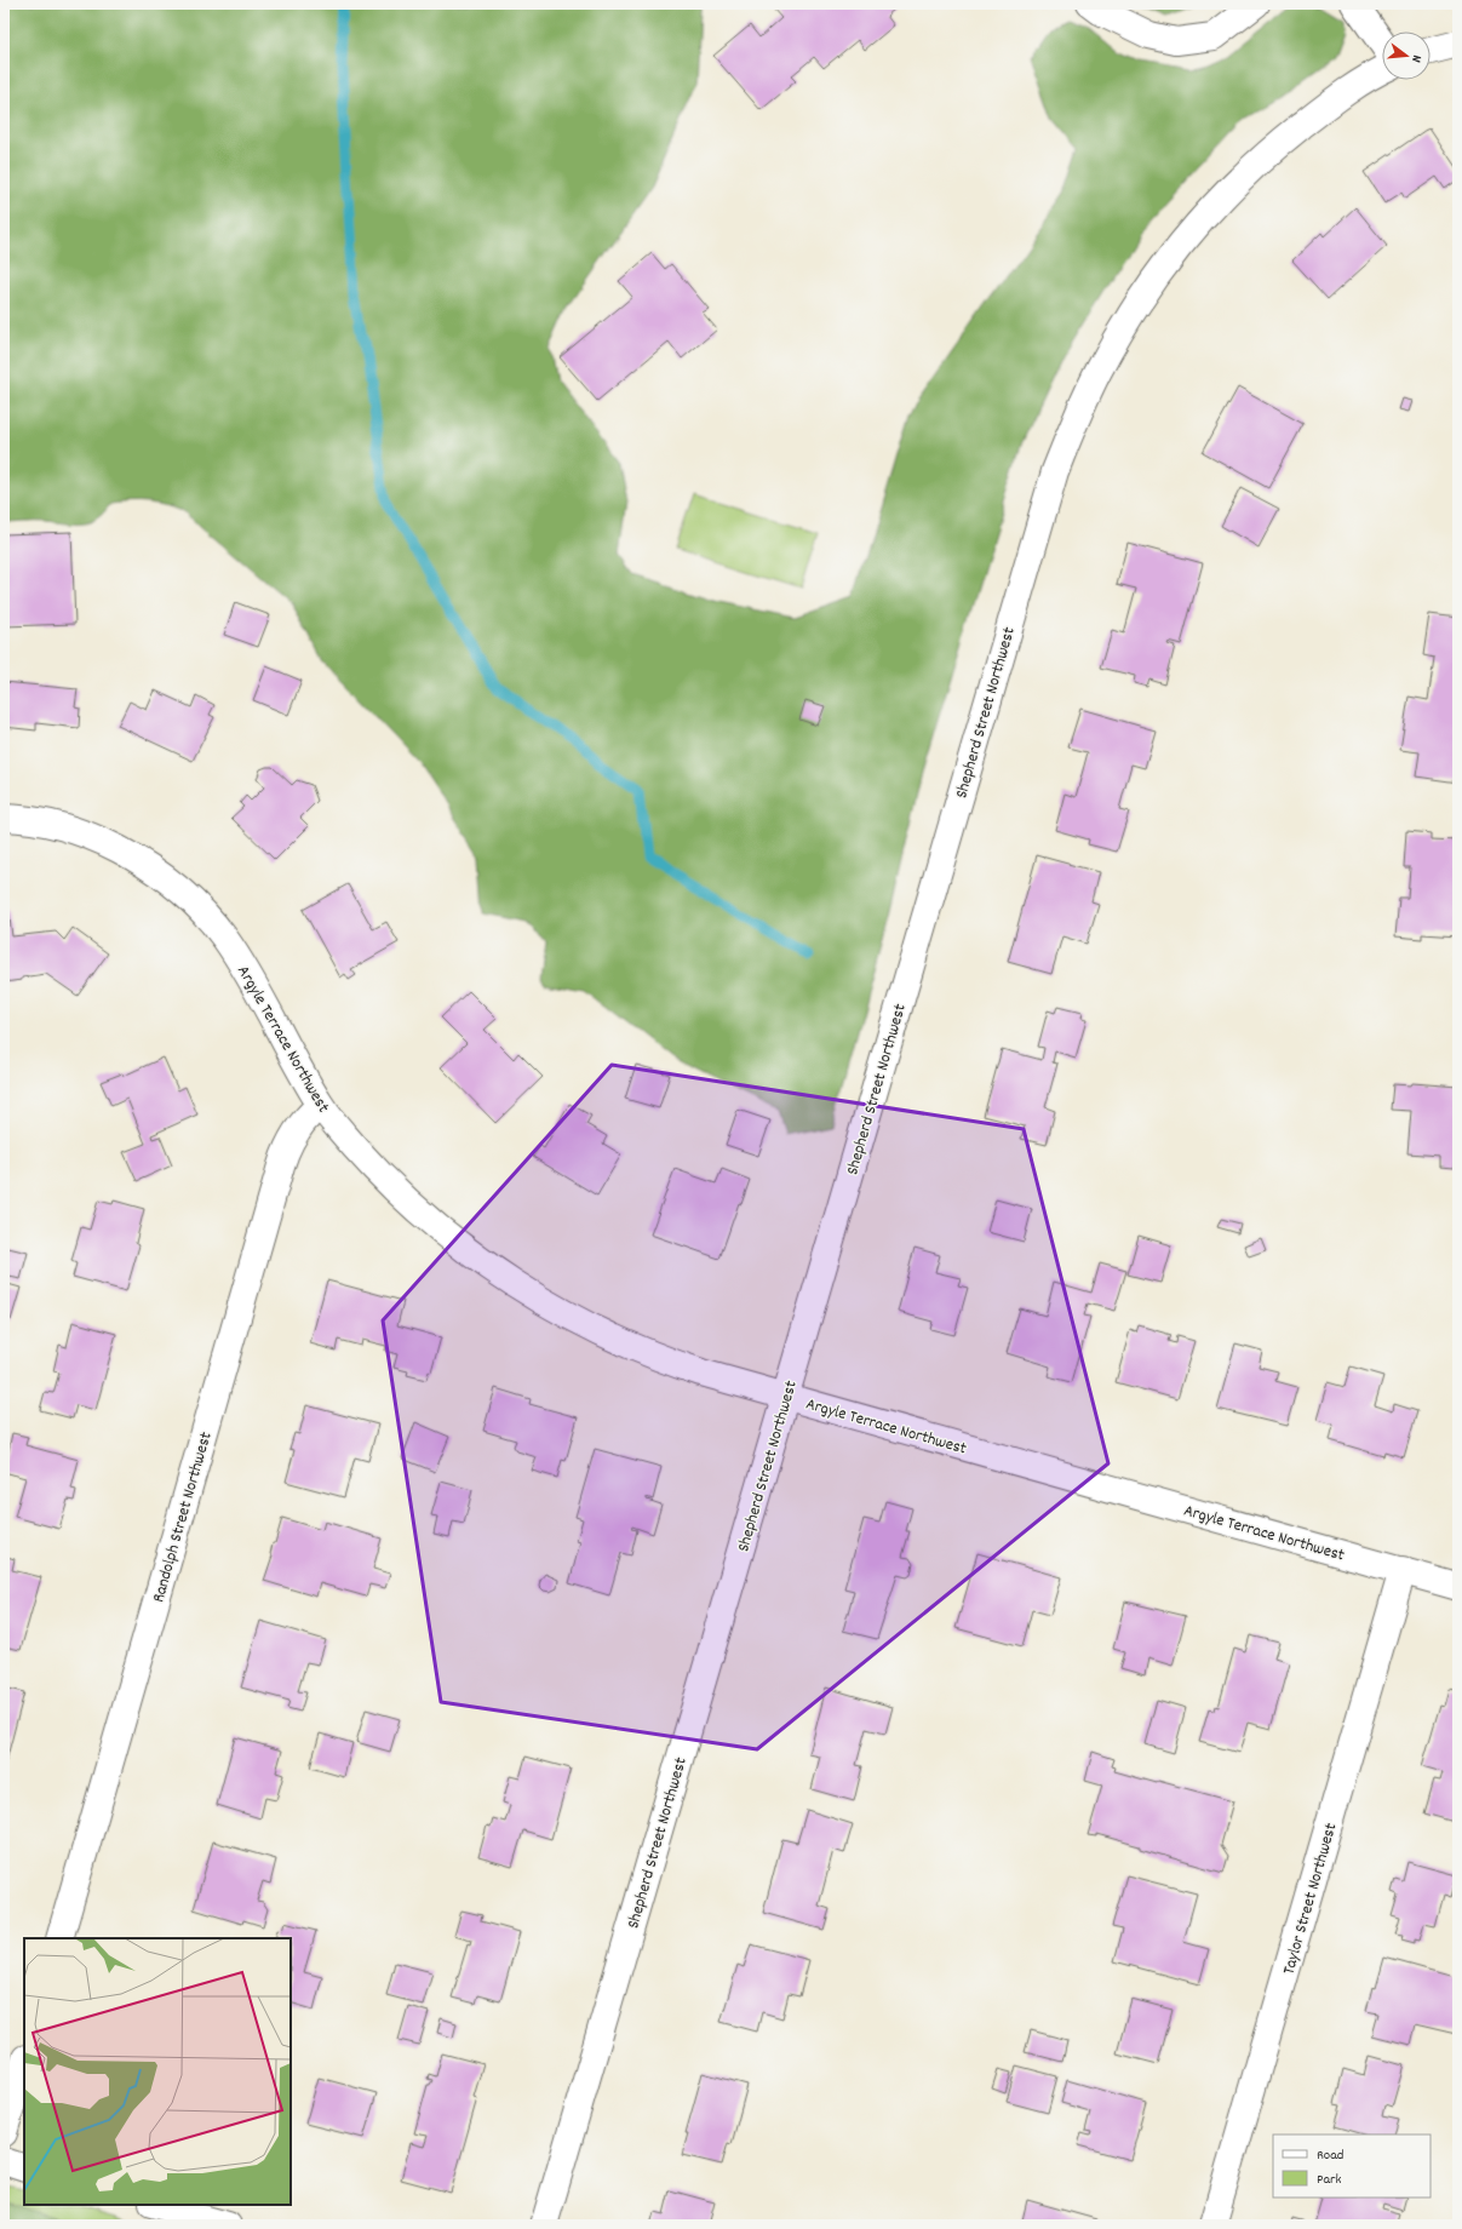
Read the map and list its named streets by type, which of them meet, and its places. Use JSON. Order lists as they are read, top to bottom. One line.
{"streets":{"street":["Shepherd Street Northwest","Argyle Terrace Northwest","Randolph Street Northwest","Taylor Street Northwest"]},"crossings":[["Shepherd Street Northwest","Argyle Terrace Northwest"],["Argyle Terrace Northwest","Randolph Street Northwest"],["Argyle Terrace Northwest","Taylor Street Northwest"]],"legend":["Road","Park"],"north":"right"}
